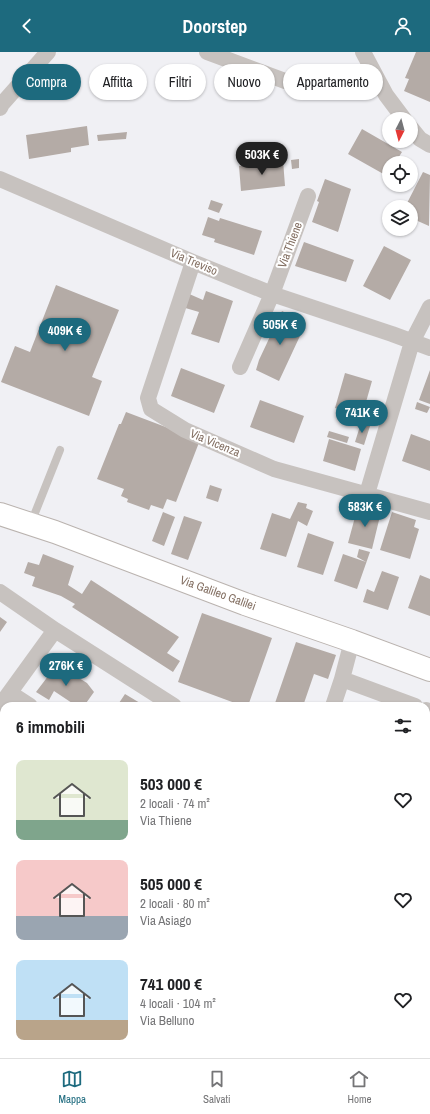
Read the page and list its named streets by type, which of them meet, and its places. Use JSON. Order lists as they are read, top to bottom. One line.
{"streets":{"main road":["Via Galileo Galilei"],"street":["Via Thiene","Via Treviso","Via Vicenza"]},"crossings":[["Via Thiene","Via Treviso"],["Via Treviso","Via Vicenza"]],"north":"bottom","page":{"header":"Doorstep","chip":["Compra","Affitta","Filtri","Nuovo","Appartamento"],"price":["503K €","505K €","409K €","741K €","583K €","276K €"],"heading":"6 immobili","list":[{"name":"503 000 €","note":"2 locali · 74 m² · Via Thiene"},{"name":"505 000 €","note":"2 locali · 80 m² · Via Asiago"},{"name":"741 000 €","note":"4 locali · 104 m² · Via Belluno"}],"tabs":["Mappa","Salvati","Home"]}}
